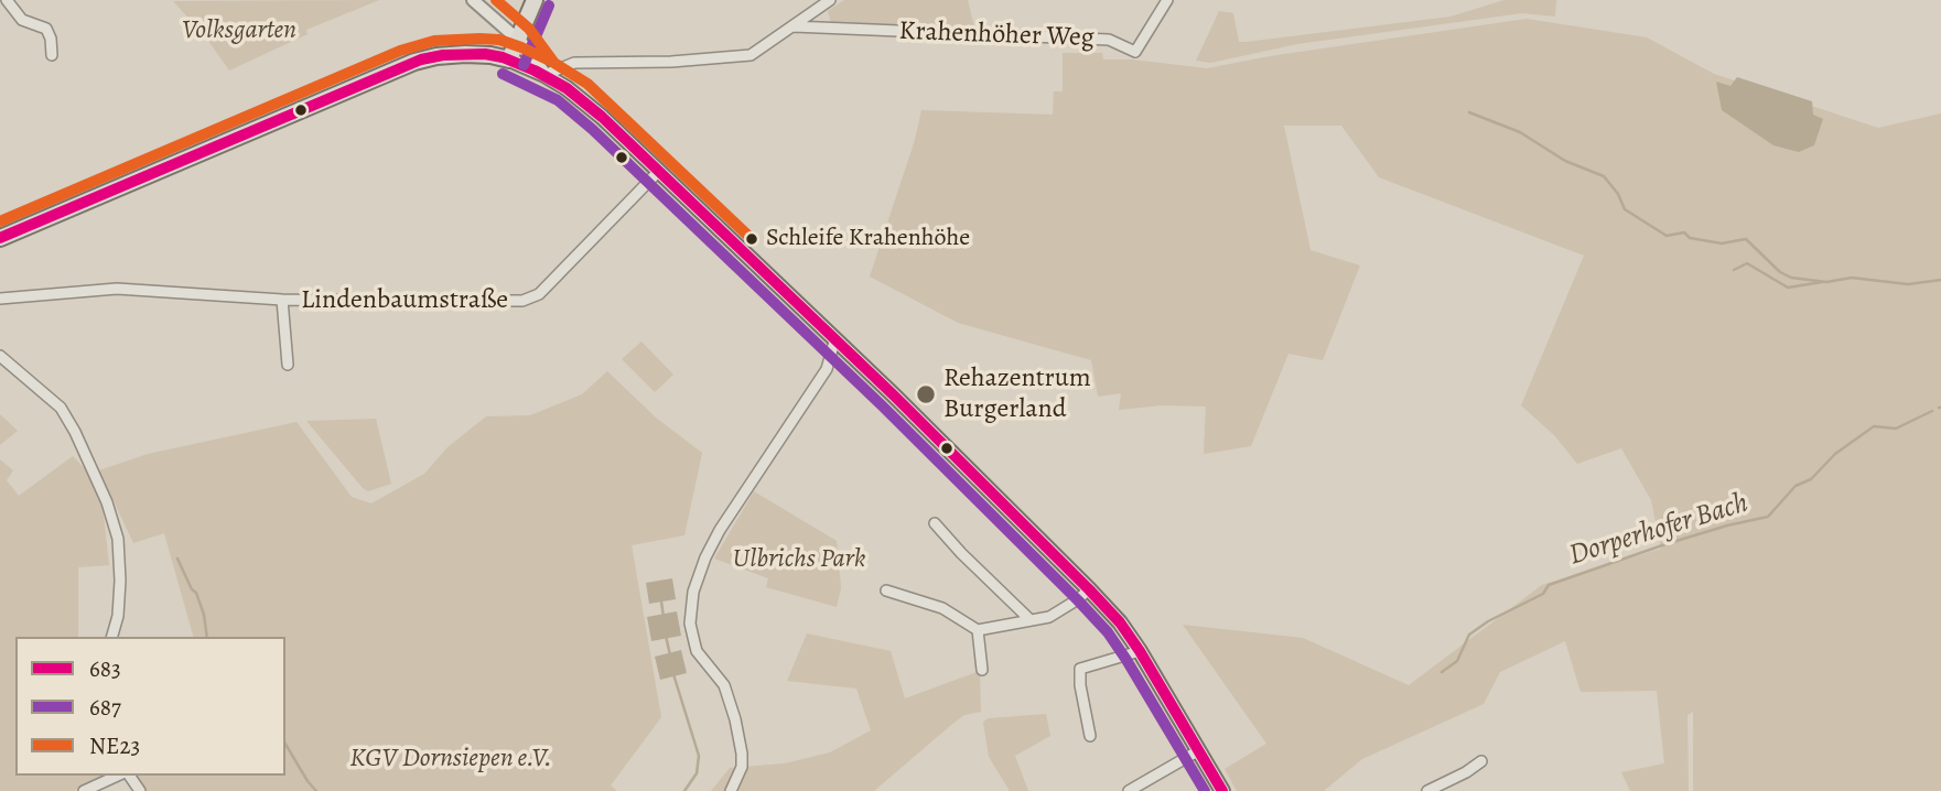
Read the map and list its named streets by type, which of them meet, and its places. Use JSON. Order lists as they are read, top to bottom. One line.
{"streets":{"street":["Krahenhöher Weg","Lindenbaumstraße"]},"water":["Dorperhofer Bach"],"parks":["Volksgarten","Ulbrichs Park","KGV Dornsiepen e.V."],"places":["Schleife Krahenhöhe","Rehazentrum Burgerland"],"lines":["transit line NE23","transit line 687","transit line 683"],"legend":["683","687","NE23"]}
